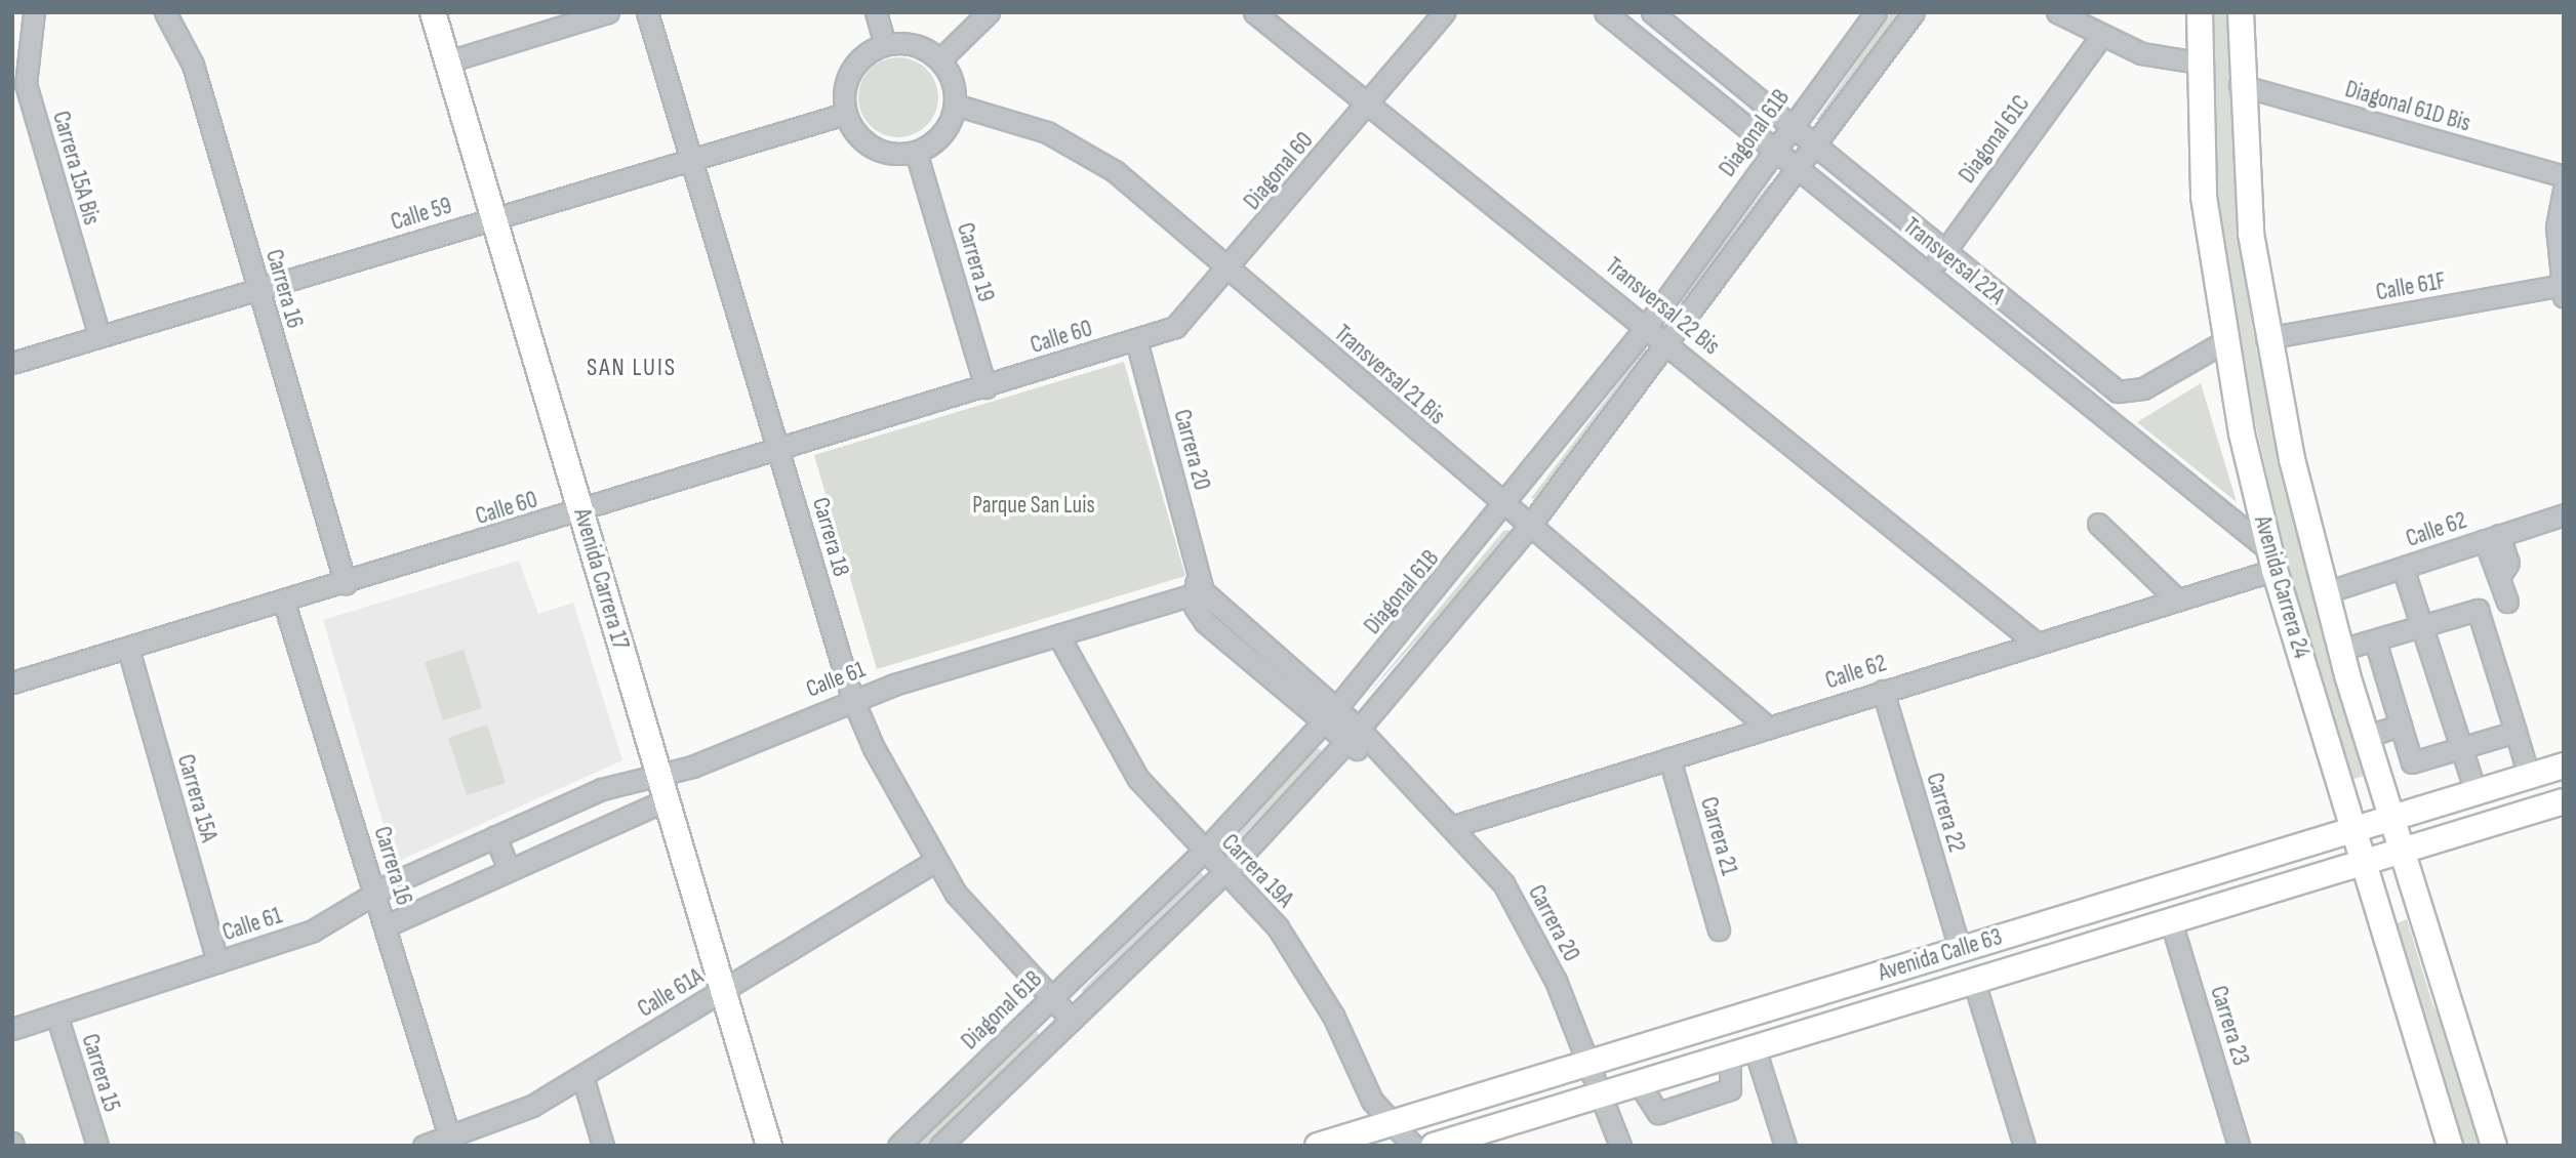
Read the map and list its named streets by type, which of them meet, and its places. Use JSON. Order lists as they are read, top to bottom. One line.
{"streets":{"main road":["Avenida Carrera 17","Avenida Carrera 24","Avenida Calle 63"],"street":["Diagonal 61D Bis","Diagonal 61B","Diagonal 61C","Carrera 15A Bis","Diagonal 60","Calle 59","Transversal 22A","Carrera 19","Calle 61F","Carrera 16","Transversal 22 Bis","Calle 60","Transversal 21 Bis","Carrera 20","Calle 62","Carrera 18","Calle 61","Carrera 15A","Carrera 22","Carrera 21","Carrera 19A","Calle 61A","Carrera 23","Carrera 15"]},"crossings":[["Diagonal 61D Bis","Avenida Carrera 24"],["Diagonal 61B","Transversal 22A"],["Diagonal 61B","Transversal 22 Bis"],["Diagonal 61B","Transversal 21 Bis"],["Diagonal 61B","Carrera 20"],["Diagonal 61B","Carrera 18"],["Diagonal 61B","Carrera 19A"],["Diagonal 61C","Transversal 22A"],["Carrera 15A Bis","Calle 59"],["Diagonal 60","Transversal 22 Bis"],["Diagonal 60","Calle 60"],["Diagonal 60","Transversal 21 Bis"],["Diagonal 60","Carrera 20"],["Calle 59","Carrera 19"],["Calle 59","Carrera 16"],["Calle 59","Transversal 21 Bis"],["Calle 59","Carrera 18"],["Calle 59","Avenida Carrera 17"],["Transversal 22A","Calle 62"],["Transversal 22A","Avenida Carrera 24"],["Carrera 19","Calle 60"],["Carrera 19","Transversal 21 Bis"],["Calle 61F","Avenida Carrera 24"],["Carrera 16","Calle 60"],["Carrera 16","Calle 61"],["Carrera 16","Calle 61A"],["Transversal 22 Bis","Calle 62"],["Calle 60","Carrera 20"],["Calle 60","Carrera 18"],["Calle 60","Avenida Carrera 17"],["Calle 60","Carrera 15A"],["Transversal 21 Bis","Calle 62"],["Carrera 20","Calle 62"],["Carrera 20","Calle 61"],["Carrera 20","Avenida Calle 63"],["Calle 62","Avenida Carrera 24"],["Calle 62","Carrera 22"],["Calle 62","Carrera 21"],["Carrera 18","Calle 61"],["Carrera 18","Calle 61A"],["Avenida Carrera 17","Calle 61"],["Avenida Carrera 17","Calle 61A"],["Avenida Carrera 24","Avenida Calle 63"],["Calle 61","Carrera 15A"],["Calle 61","Carrera 19A"],["Calle 61","Carrera 15"],["Carrera 22","Avenida Calle 63"],["Carrera 19A","Avenida Calle 63"],["Avenida Calle 63","Carrera 23"]],"districts":["SAN LUIS"],"parks":["Parque San Luis"]}
